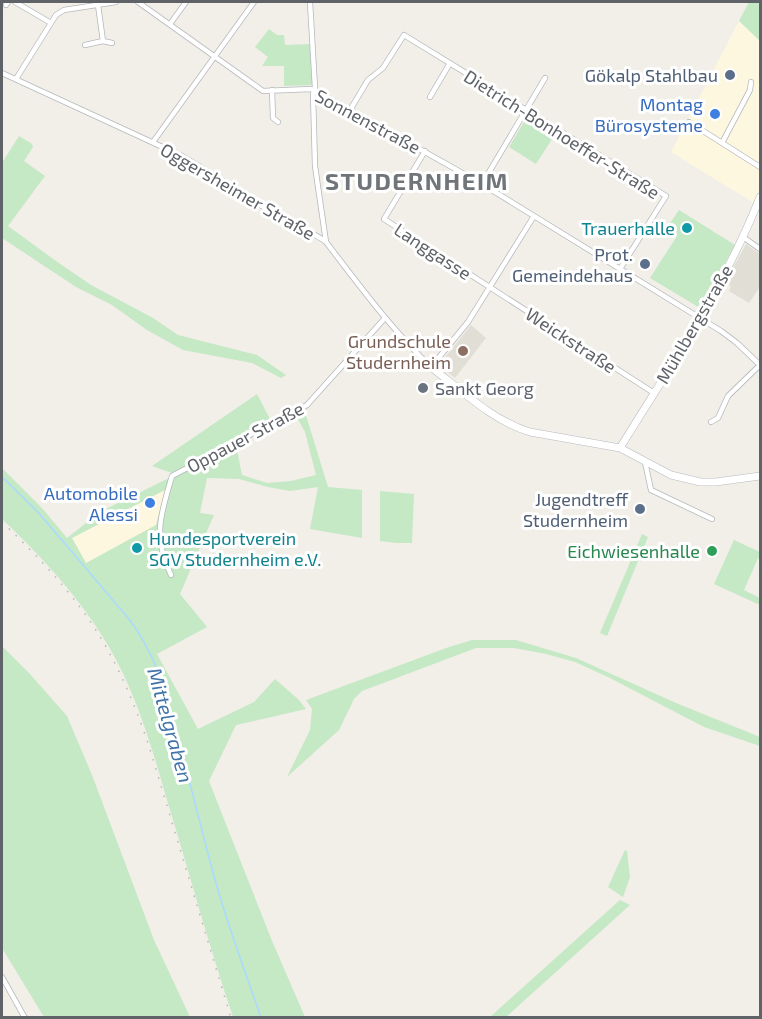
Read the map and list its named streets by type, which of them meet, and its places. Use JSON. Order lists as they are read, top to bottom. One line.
{"streets":{"street":["Sonnenstraße","Dietrich-Bonhoeffer-Straße","Oggersheimer Straße","Langgasse","Mühlbergstraße","Weickstraße","Oppauer Straße"]},"crossings":[["Sonnenstraße","Dietrich-Bonhoeffer-Straße"],["Sonnenstraße","Langgasse"],["Sonnenstraße","Mühlbergstraße"],["Oggersheimer Straße","Oppauer Straße"],["Langgasse","Weickstraße"],["Mühlbergstraße","Weickstraße"]],"districts":["STUDERNHEIM"],"water":["Mittelgraben"],"places":["Gökalp Stahlbau","Montag Bürosysteme","Trauerhalle","Prot. Gemeindehaus","Grundschule Studernheim","Sankt Georg","Automobile Alessi","Jugendtreff Studernheim","Hundesportverein SGV Studernheim e.V.","Eichwiesenhalle"]}
